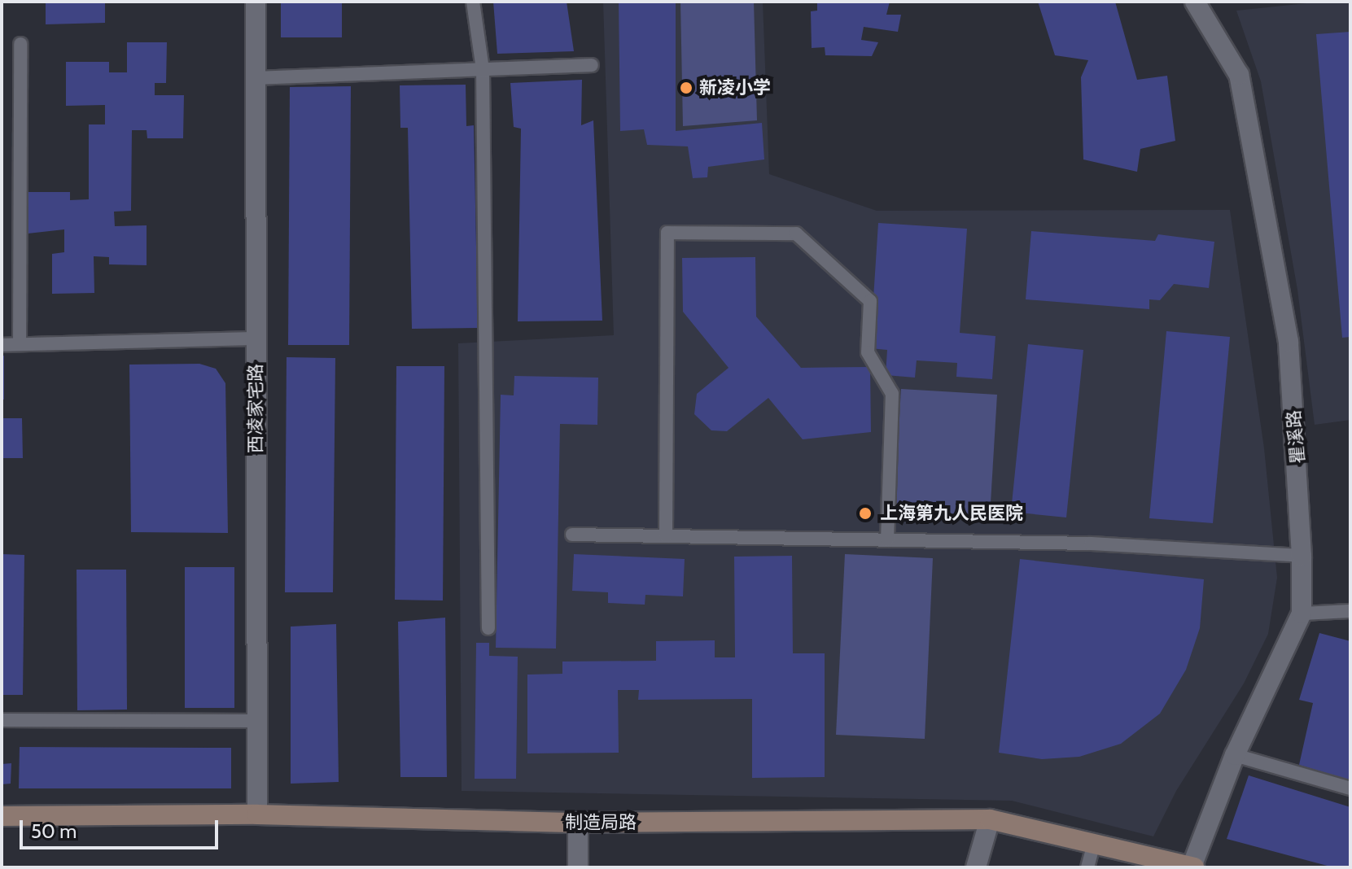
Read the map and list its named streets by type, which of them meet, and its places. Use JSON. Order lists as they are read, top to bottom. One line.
{"streets":{"street":["西凌家宅路","瞿溪路","制造局路"]},"crossings":[["西凌家宅路","制造局路"],["瞿溪路","制造局路"]],"places":["新凌小学","上海第九人民医院"],"scale_bar":"50 m"}
